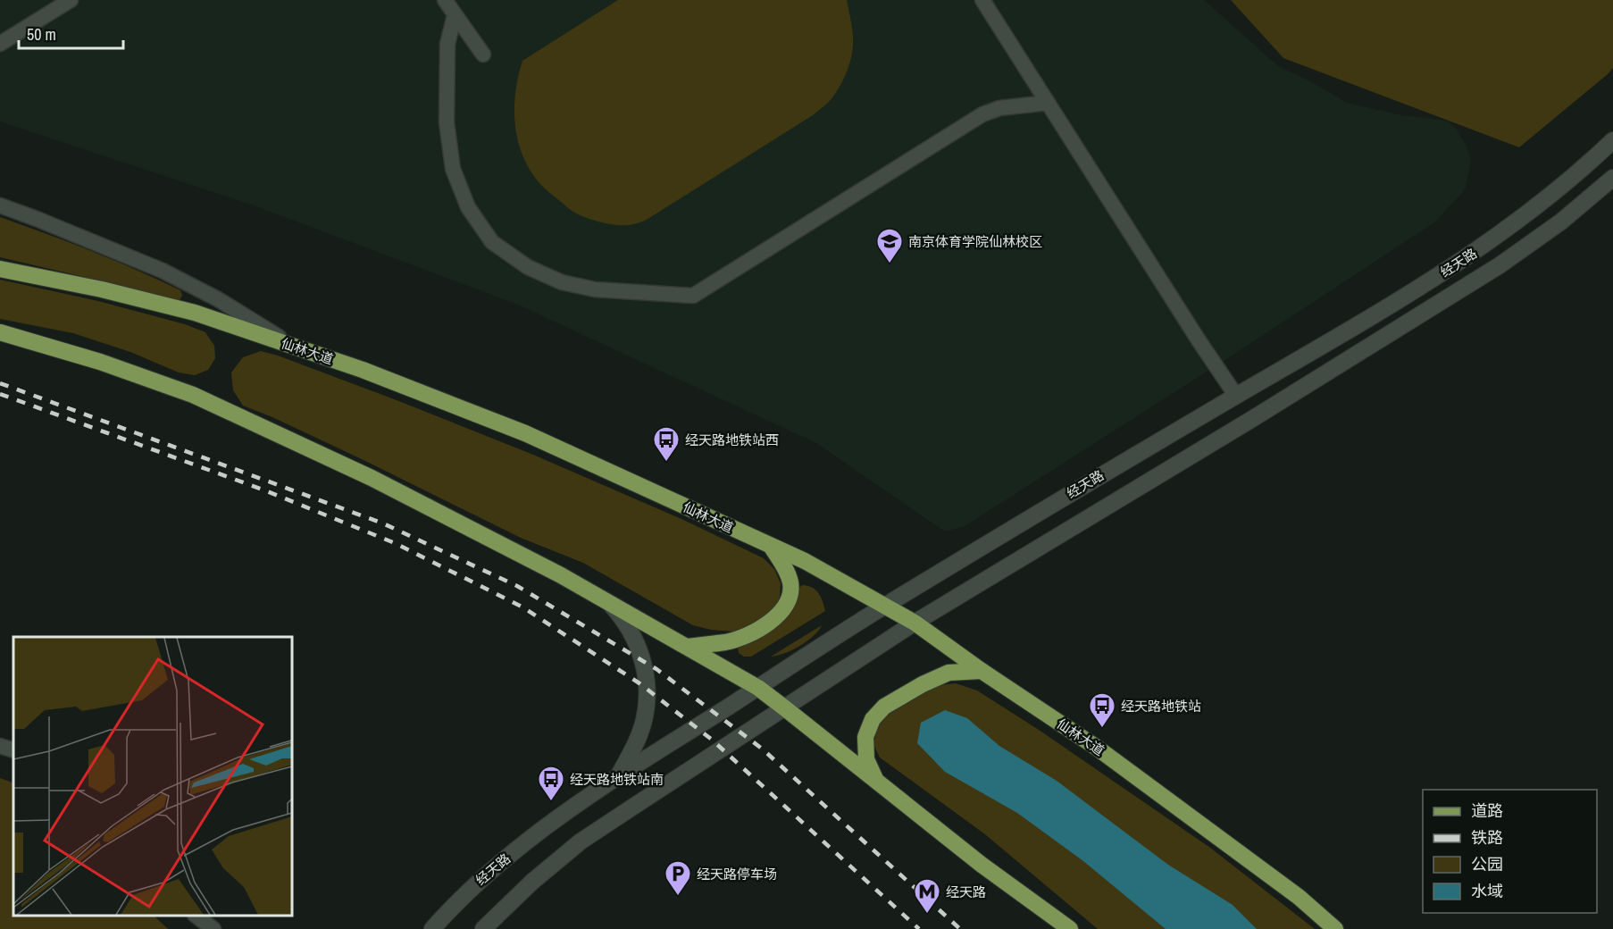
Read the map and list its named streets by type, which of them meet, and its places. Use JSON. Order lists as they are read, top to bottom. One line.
{"streets":{"main road":["经天路","仙林大道"]},"crossings":[["经天路","仙林大道"]],"places":{"school or university":["南京体育学院仙林校区"],"bus stop":["经天路地铁站西","经天路地铁站","经天路地铁站南"],"parking":["经天路停车场"],"metro station":["经天路"]},"legend":["道路","铁路","公园","水域"],"scale_bar":"50 m"}
